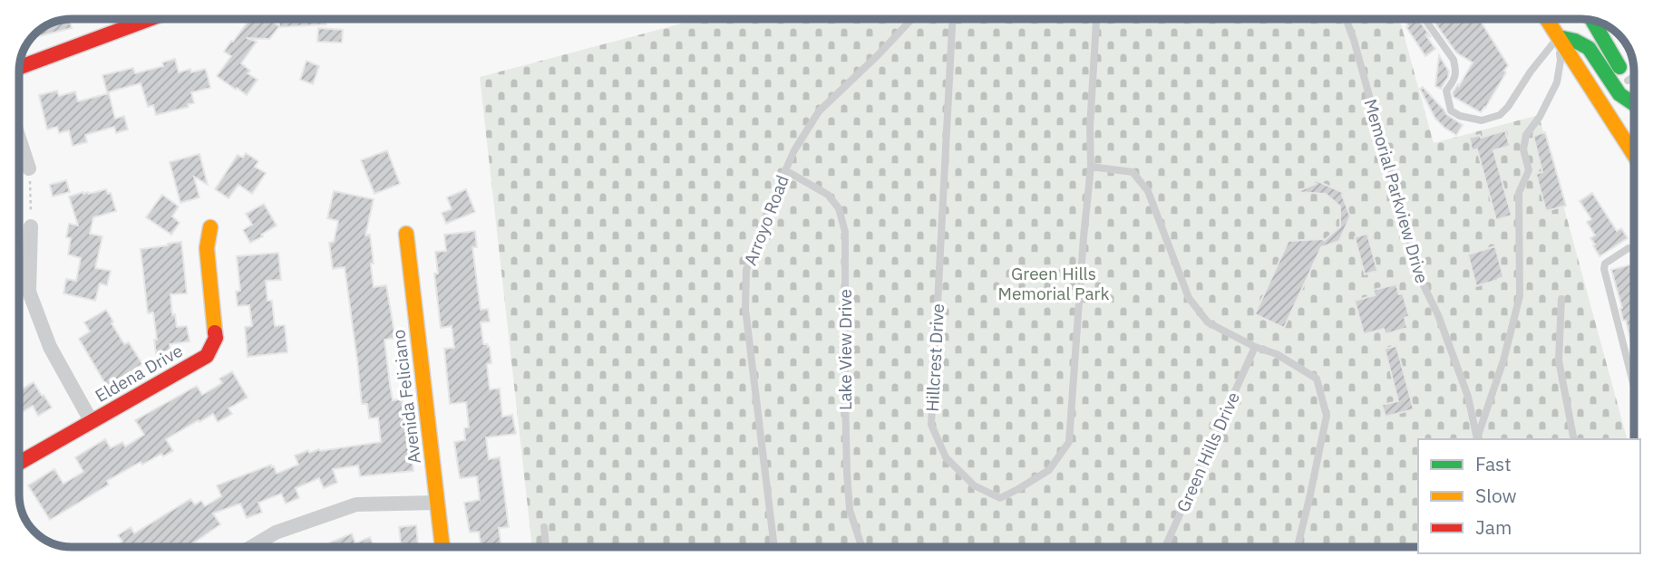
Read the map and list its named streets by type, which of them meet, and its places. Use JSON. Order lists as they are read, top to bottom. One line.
{"streets":{"street":["Eldena Drive","Avenida Feliciano"],"lane":["Memorial Parkview Drive","Arroyo Road","Lake View Drive","Hillcrest Drive","Green Hills Drive"]},"crossings":[["Arroyo Road","Lake View Drive"]],"parks":["Green Hills Memorial Park"],"legend":["Fast","Slow","Jam"]}
